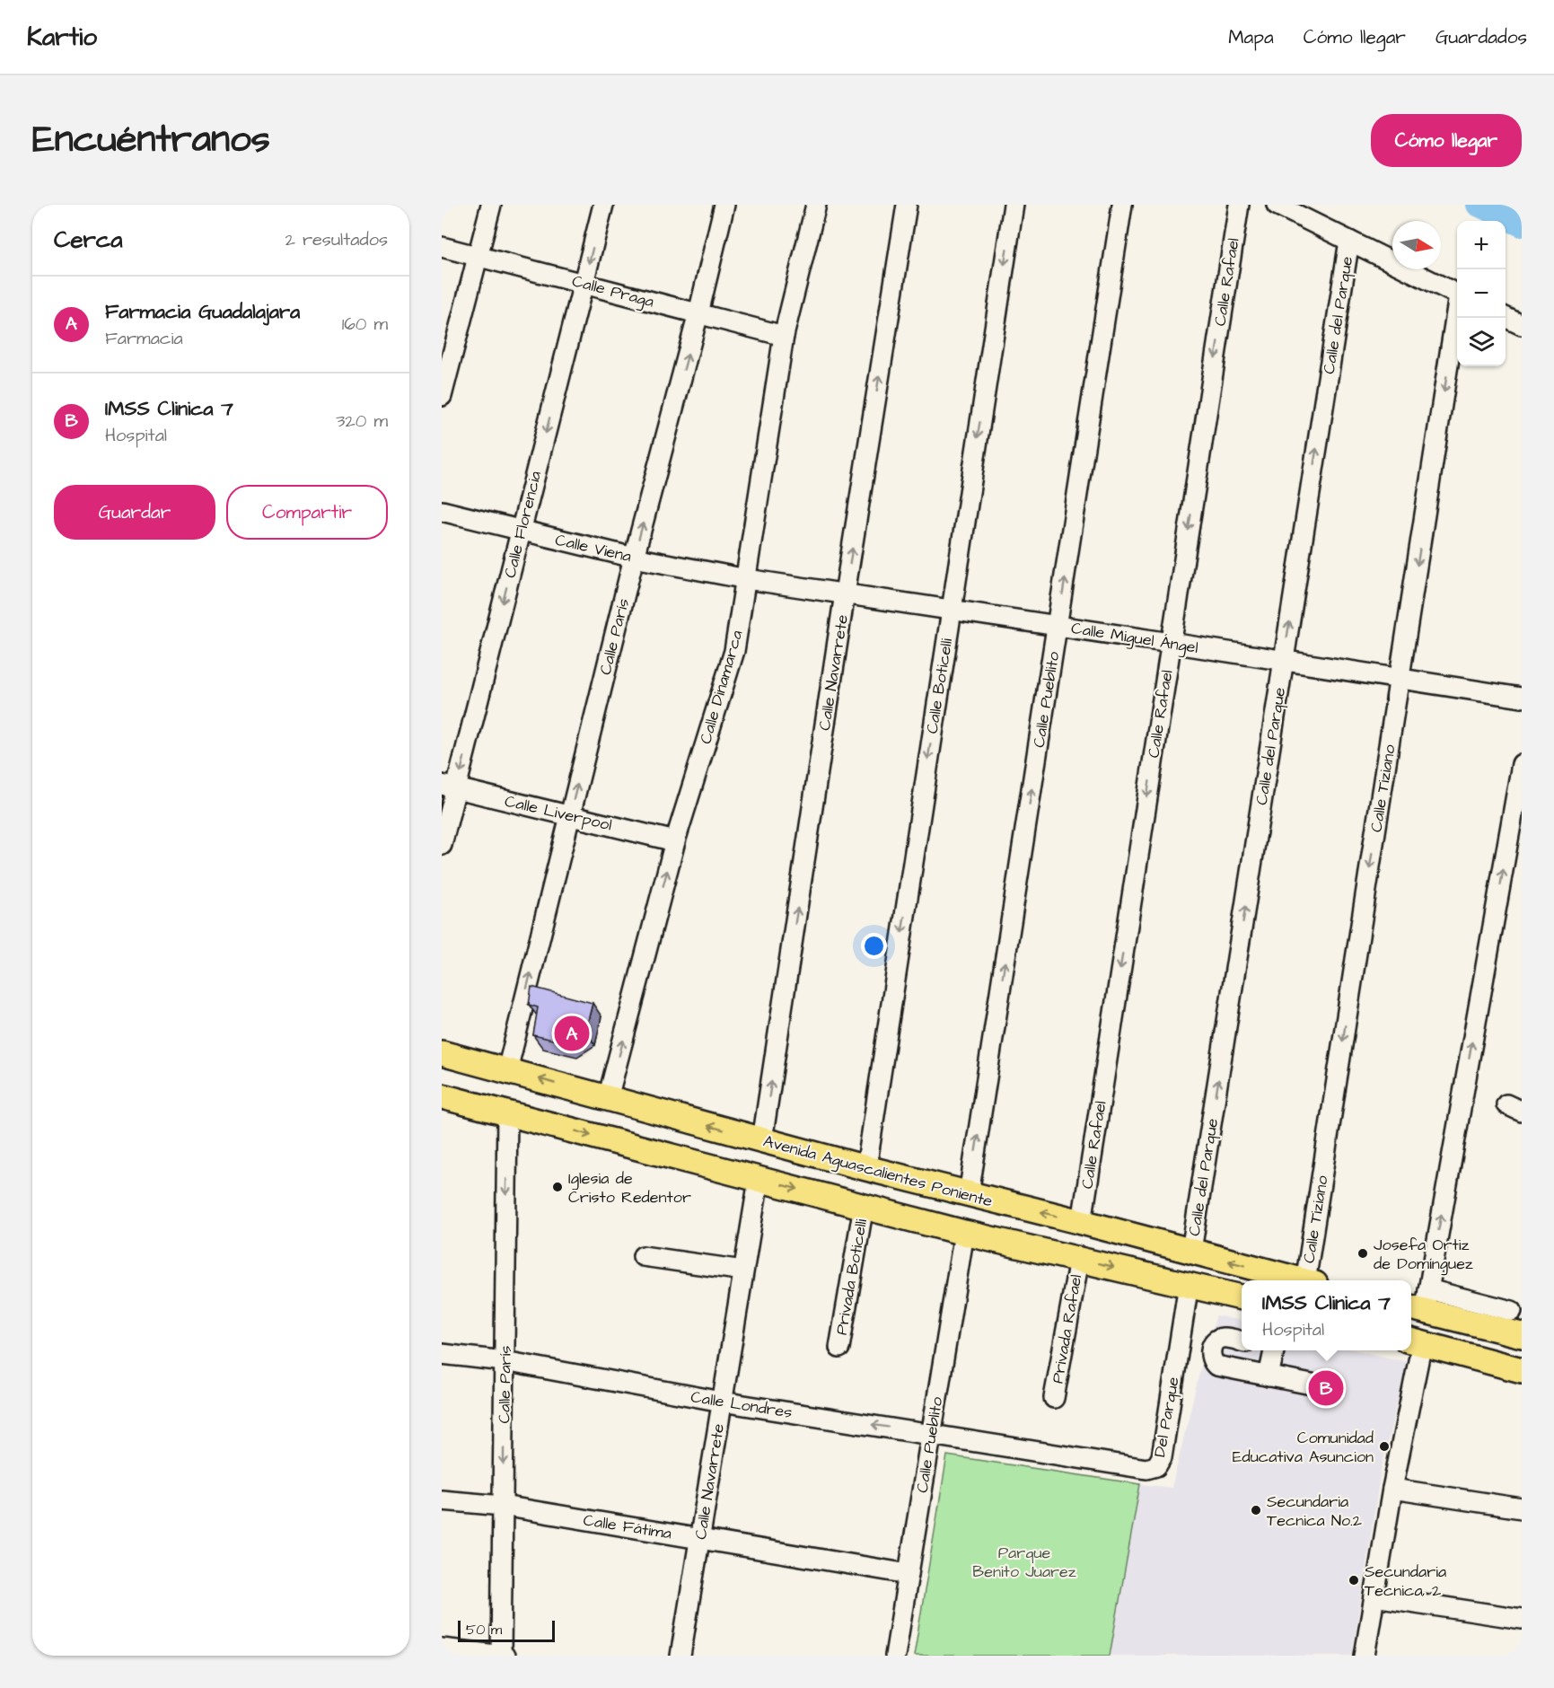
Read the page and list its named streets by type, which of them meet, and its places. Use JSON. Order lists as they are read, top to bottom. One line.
{"streets":{"main road":["Avenida Aguascalientes Poniente"],"street":["Calle Rafael","Calle Praga","Calle del Parque","Calle Florencia","Calle Viena","Calle París","Calle Miguel Ángel","Calle Navarrete","Calle Boticelli","Calle Dinamarca","Calle Pueblito","Calle Tiziano","Calle Liverpool","Privada Boticelli","Privada Rafael","Calle Londres","Del Parque","Calle Fátima"]},"crossings":[["Calle Rafael","Calle Miguel Ángel"],["Calle Rafael","Avenida Aguascalientes Poniente"],["Calle Praga","Calle Florencia"],["Calle Praga","Calle París"],["Calle Praga","Calle Dinamarca"],["Calle del Parque","Calle Miguel Ángel"],["Calle del Parque","Avenida Aguascalientes Poniente"],["Calle Florencia","Calle Viena"],["Calle Florencia","Calle Liverpool"],["Calle Viena","Calle París"],["Calle Viena","Calle Miguel Ángel"],["Calle Viena","Calle Dinamarca"],["Calle París","Calle Liverpool"],["Calle París","Avenida Aguascalientes Poniente"],["Calle París","Calle Londres"],["Calle París","Calle Fátima"],["Calle Miguel Ángel","Calle Navarrete"],["Calle Miguel Ángel","Calle Boticelli"],["Calle Miguel Ángel","Calle Dinamarca"],["Calle Miguel Ángel","Calle Pueblito"],["Calle Miguel Ángel","Calle Tiziano"],["Calle Navarrete","Avenida Aguascalientes Poniente"],["Calle Navarrete","Calle Londres"],["Calle Navarrete","Calle Fátima"],["Calle Boticelli","Avenida Aguascalientes Poniente"],["Calle Dinamarca","Calle Liverpool"],["Calle Dinamarca","Avenida Aguascalientes Poniente"],["Calle Pueblito","Avenida Aguascalientes Poniente"],["Calle Pueblito","Calle Londres"],["Calle Pueblito","Calle Fátima"],["Calle Londres","Del Parque"]],"one_way":["Calle Rafael","Calle del Parque","Calle Navarrete","Calle Boticelli","Calle Pueblito"],"parks":["Parque Benito Juarez"],"places":["Iglesia de Cristo Redentor","Josefa Ortiz de Domínguez","Comunidad Educativa Asuncion","Secundaria Tecnica No.2","Secundaria Tecnica, 2"],"scale_bar":"50 m","north":"right","page":{"header":"Kartio","nav":["Mapa","Cómo llegar","Guardados"],"title":"Encuéntranos","buttons":["Cómo llegar",["Guardar","Compartir"]],"heading":["Cerca","2 resultados"],"map_buttons":["+","−"],"list":[{"mark":"A","name":"Farmacia Guadalajara","note":"Farmacia","value":"160 m"},{"mark":"B","name":"IMSS Clinica 7","note":"Hospital","value":"320 m"}],"pins":["A","B"],"popup":["IMSS Clinica 7","Hospital"],"scale":"50 m"}}
